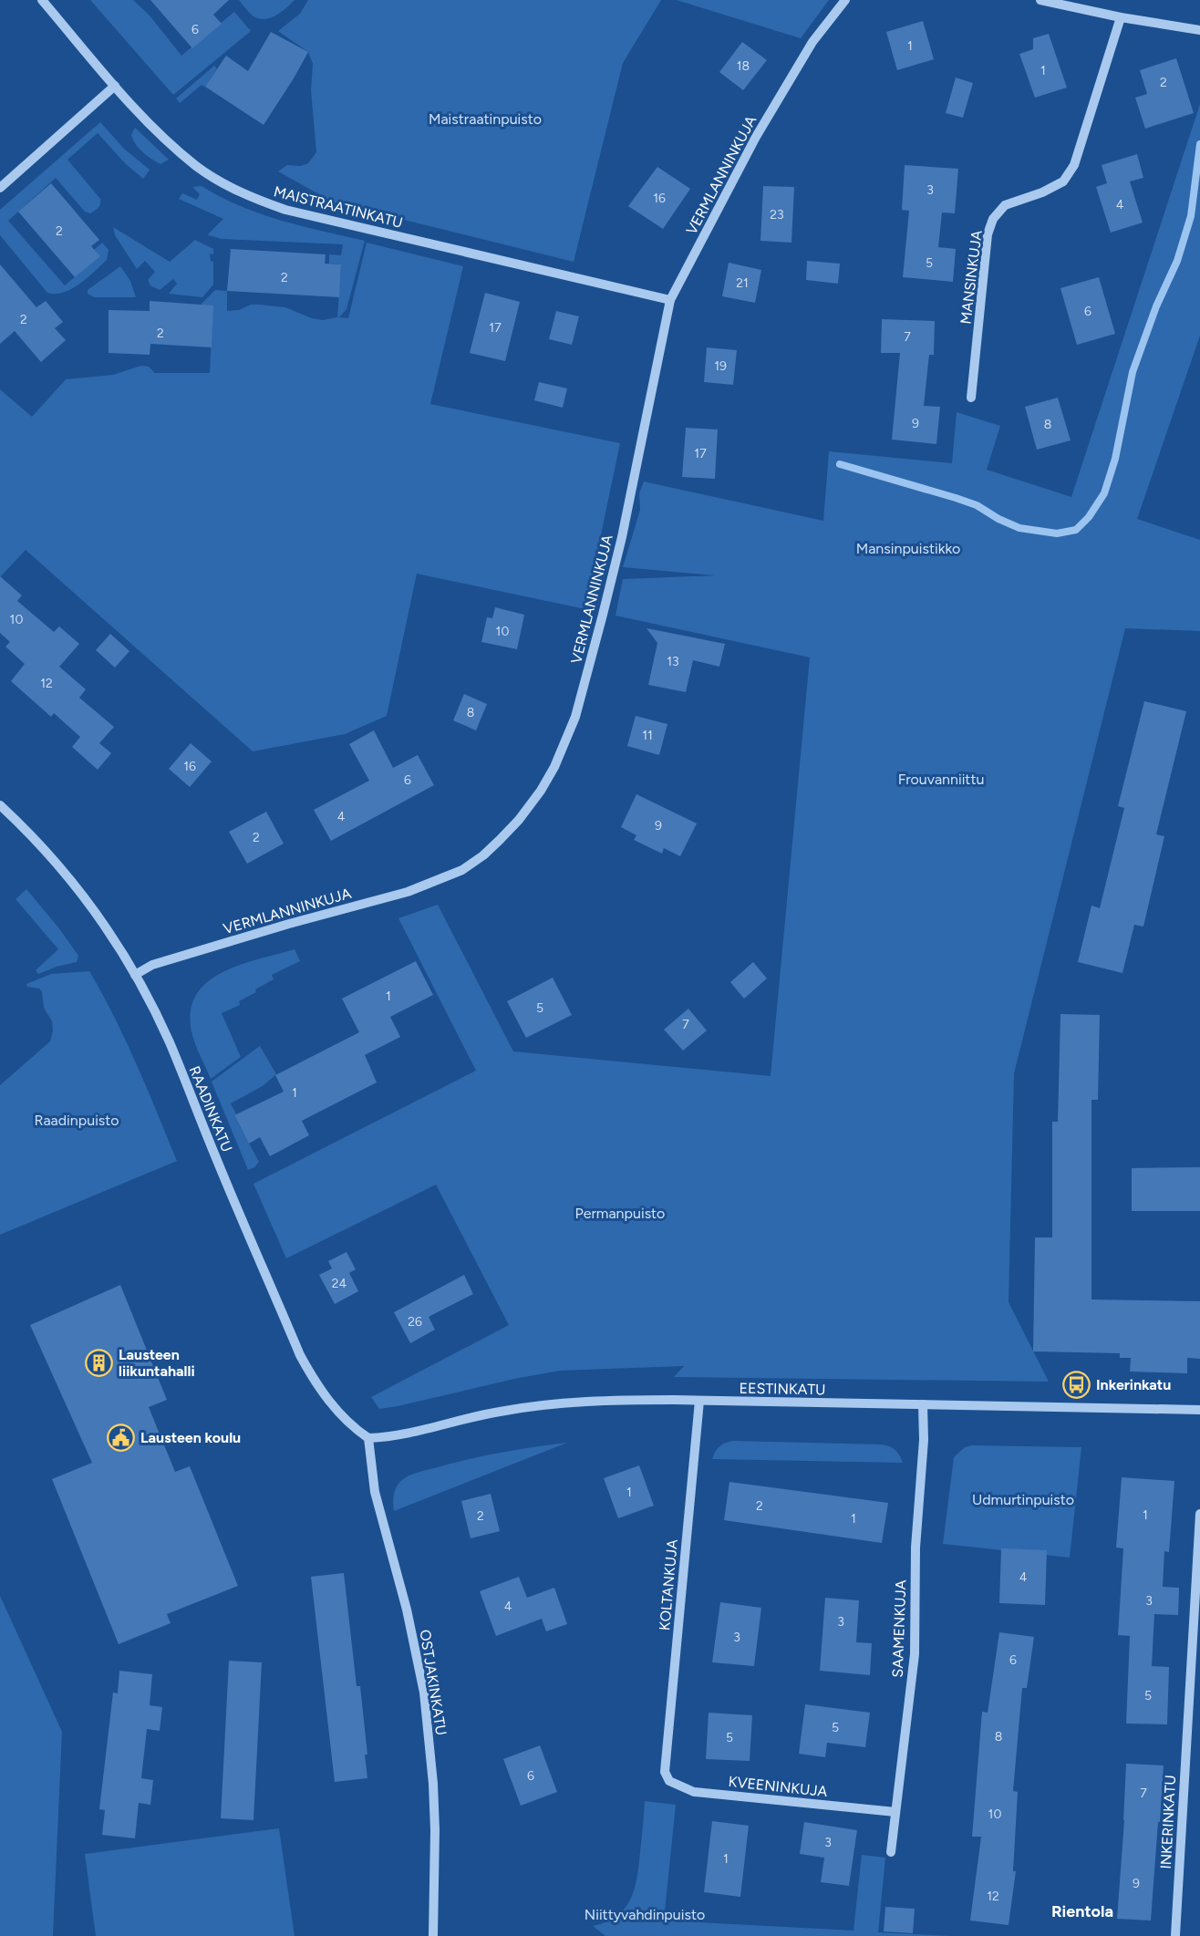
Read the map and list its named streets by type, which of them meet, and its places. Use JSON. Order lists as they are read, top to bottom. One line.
{"streets":{"street":["VERMLANNINKUJA","MAISTRAATINKATU","MANSINKUJA","RAADINKATU","EESTINKATU","KOLTANKUJA","SAAMENKUJA","OSTJAKINKATU","KVEENINKUJA","INKERINKATU"]},"crossings":[["VERMLANNINKUJA","MAISTRAATINKATU"],["VERMLANNINKUJA","RAADINKATU"],["RAADINKATU","EESTINKATU"],["RAADINKATU","OSTJAKINKATU"],["EESTINKATU","KOLTANKUJA"],["EESTINKATU","SAAMENKUJA"],["EESTINKATU","OSTJAKINKATU"],["KOLTANKUJA","KVEENINKUJA"],["SAAMENKUJA","KVEENINKUJA"]],"districts":["Rientola"],"parks":["Maistraatinpuisto","Mansinpuistikko","Frouvanniittu","Raadinpuisto","Permanpuisto","Udmurtinpuisto","Niittyvahdinpuisto"],"places":{"building":["Lausteen liikuntahalli"],"bus stop":["Inkerinkatu"],"public building":["Lausteen koulu"]},"house_numbers":["6","1","18","1","2","3","16","4","23","2","5","2","21","6","2","17","2","7","19","9","8","17","10","10","13","12","8","11","16","6","4","9","2","1","5","7","1","24","26","1","2","1","2","1","4","3","4","3","3","6","5","5","8","5","6","7","10","3","1","9","12"]}
